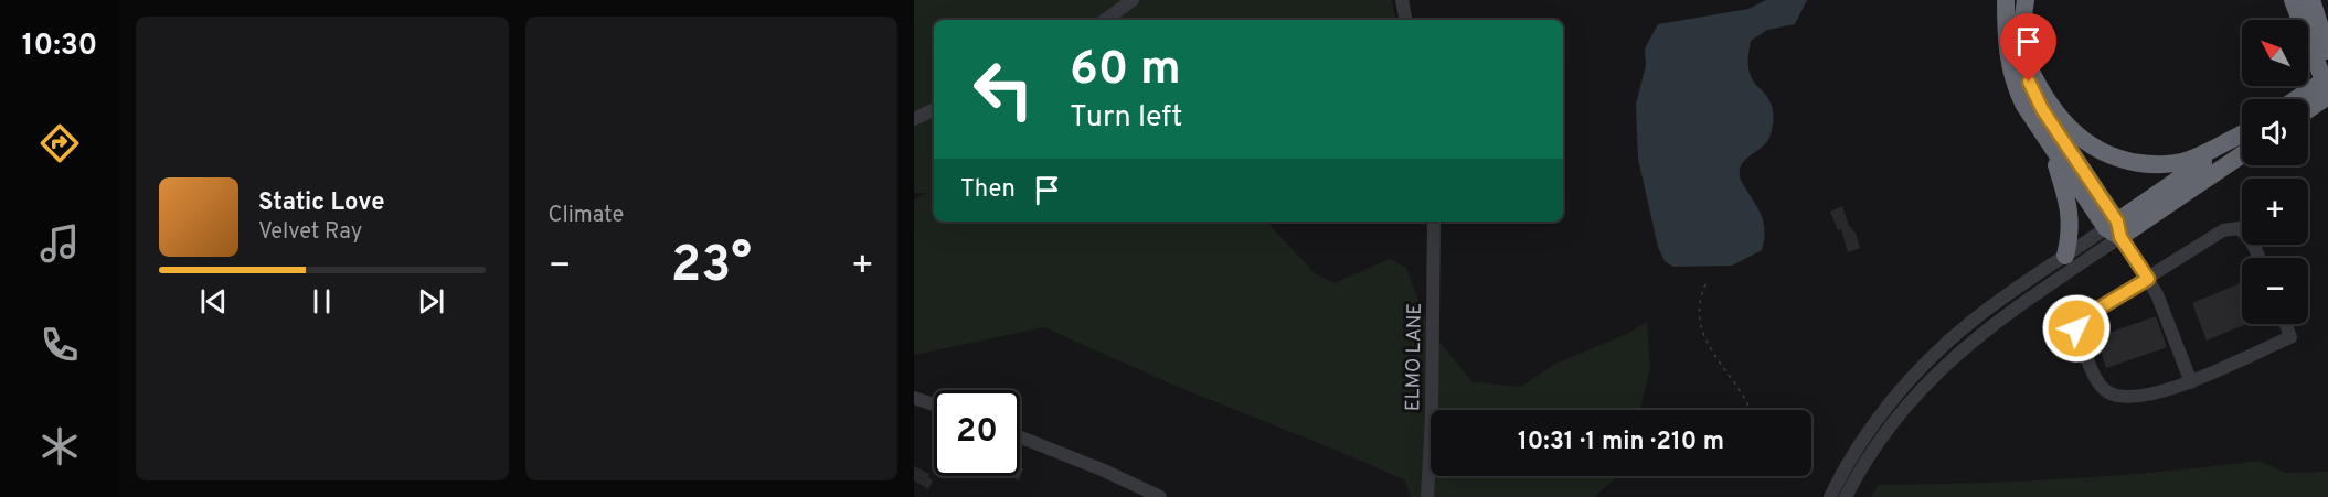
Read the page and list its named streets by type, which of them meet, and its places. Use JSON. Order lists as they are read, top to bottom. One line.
{"streets":{"street":["ELMO LANE"]},"north":"top left","page":{"tabs":"10:30","tile":"Climate","map_buttons":["+","−"],"turn":["60 m","Turn left"],"then":"Then","song":["Static Love","Velvet Ray"],"heat":["−","23°","+"],"limit":"20","trip":"10:31 · 1 min · 210 m"}}
